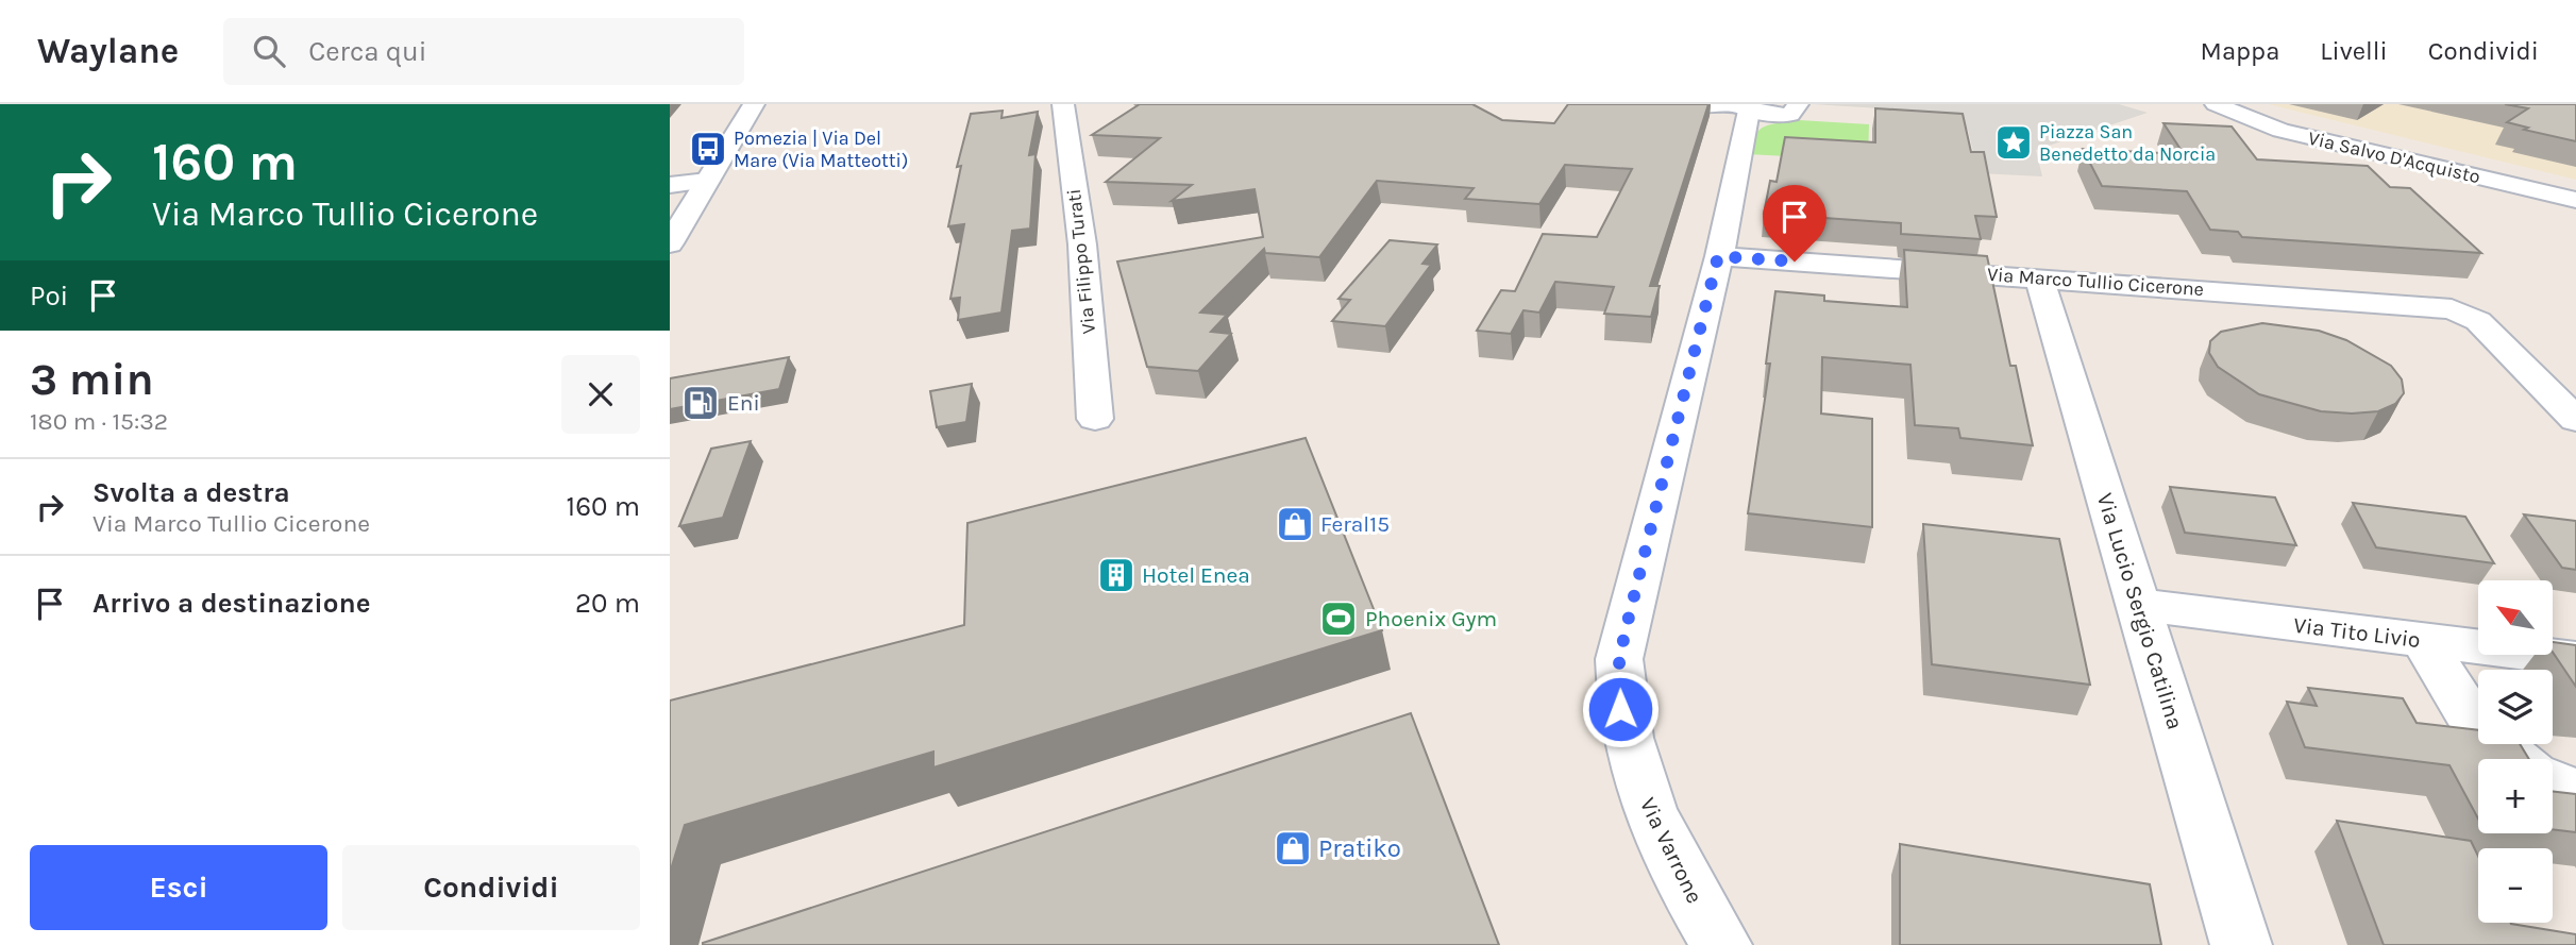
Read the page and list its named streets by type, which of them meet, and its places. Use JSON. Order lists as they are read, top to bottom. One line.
{"streets":{"street":["Via Salvo D'Acquisto","Via Filippo Turati","Via Marco Tullio Cicerone","Via Lucio Sergio Catilina","Via Tito Livio","Via Varrone"]},"crossings":[["Via Marco Tullio Cicerone","Via Lucio Sergio Catilina"],["Via Marco Tullio Cicerone","Via Varrone"],["Via Lucio Sergio Catilina","Via Tito Livio"]],"places":{"place":["Piazza San Benedetto da Norcia"],"bus stop":["Pomezia | Via Del Mare (Via Matteotti)"],"fuel station":["Eni"],"shop":["Feral15","Pratiko"],"building":["Hotel Enea"],"sports":["Phoenix Gym"]},"north":"top left","page":{"header":"Waylane","search":"Cerca qui","nav":["Mappa","Livelli","Condividi"],"turn":["160 m","Via Marco Tullio Cicerone"],"then":"Poi","heading":["3 min","180 m · 15:32"],"list":[{"name":"Svolta a destra","note":"Via Marco Tullio Cicerone","value":"160 m"},{"name":"Arrivo a destinazione","value":"20 m"}],"map_buttons":["+","−"],"buttons":["Esci","Condividi"]}}
